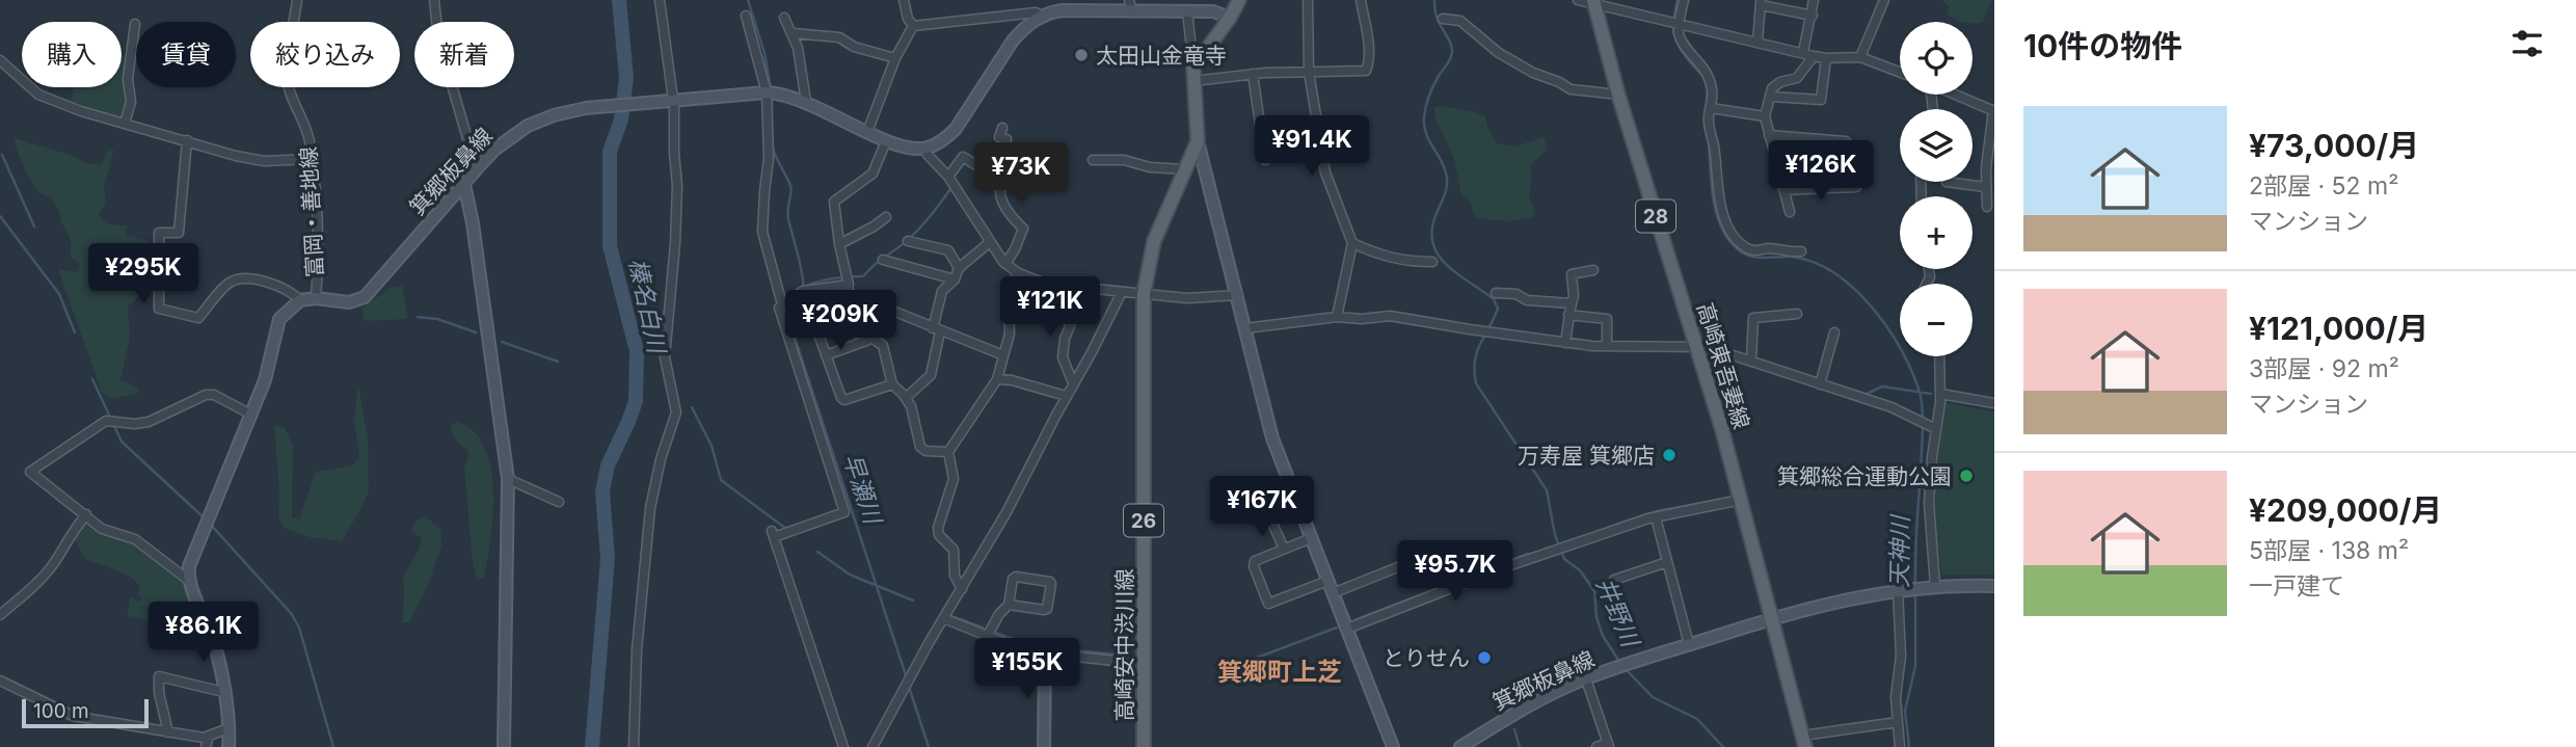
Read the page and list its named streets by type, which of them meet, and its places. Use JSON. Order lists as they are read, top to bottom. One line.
{"streets":{"main road":["箕郷板鼻線","28","高崎東吾妻線","26","高崎安中渋川線"],"street":["富岡・善地線"]},"crossings":[["箕郷板鼻線","富岡・善地線"],["箕郷板鼻線","高崎東吾妻線"]],"districts":["箕郷町上芝"],"water":["榛名白川","早瀬川","天神川","井野川"],"places":["太田山金竜寺","万寿屋 箕郷店","箕郷総合運動公園","とりせん"],"scale_bar":"100 m","page":{"heading":"10件の物件","map_buttons":["+","−"],"chip":["購入","賃貸","絞り込み","新着"],"list":[{"name":"¥73,000/月","note":"2部屋 · 52 m² · マンション"},{"name":"¥121,000/月","note":"3部屋 · 92 m² · マンション"},{"name":"¥209,000/月","note":"5部屋 · 138 m² · 一戸建て"}],"price":["¥91.4K","¥126K","¥73K","¥295K","¥121K","¥209K","¥167K","¥95.7K","¥86.1K","¥155K"],"scale":"100 m"}}
